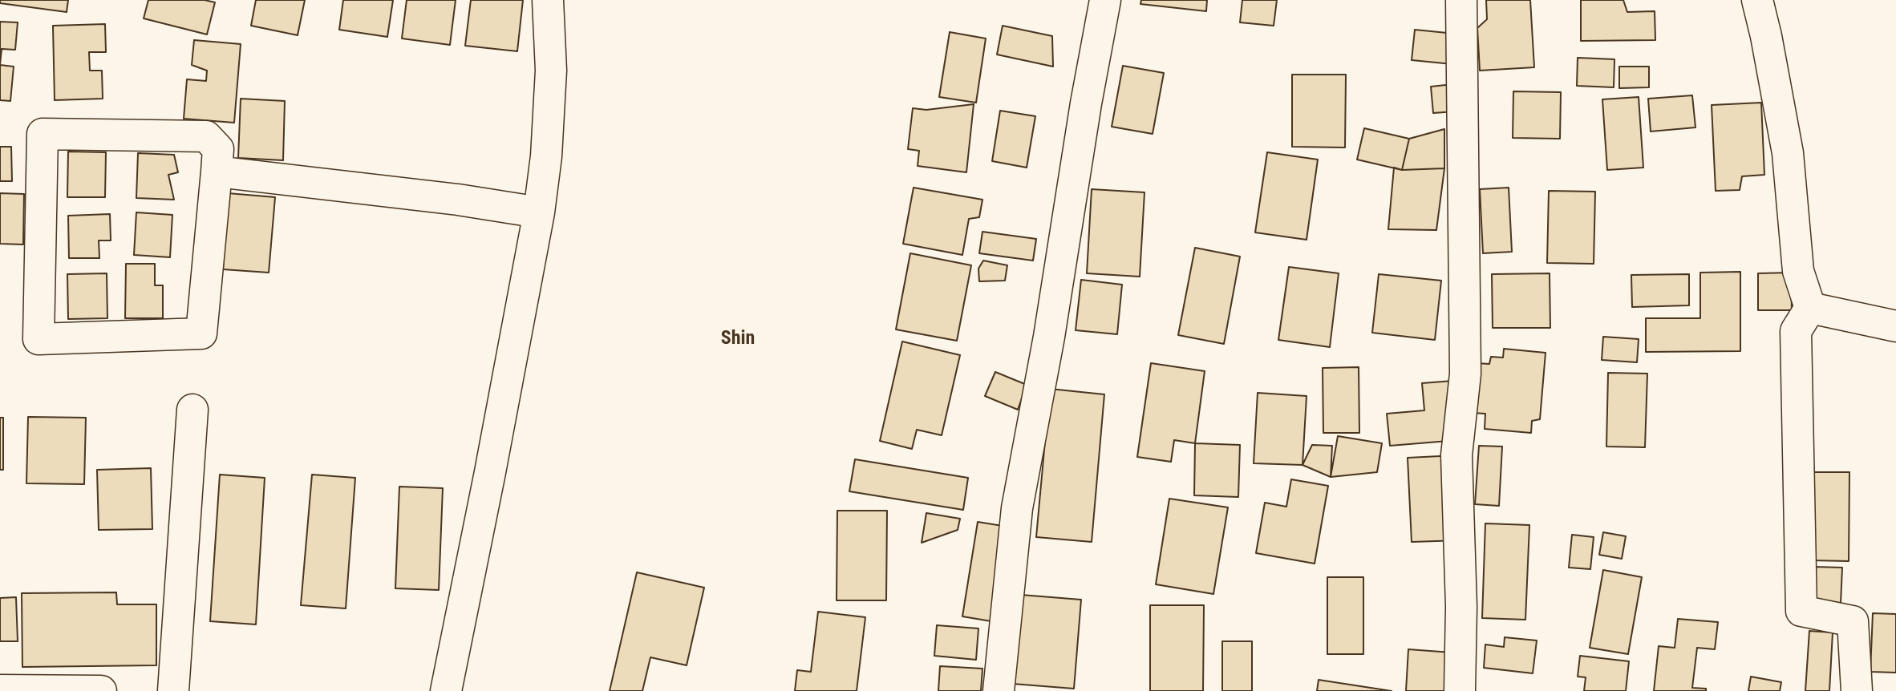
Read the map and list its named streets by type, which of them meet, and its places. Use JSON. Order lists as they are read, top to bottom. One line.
{"districts":["Shin"]}
